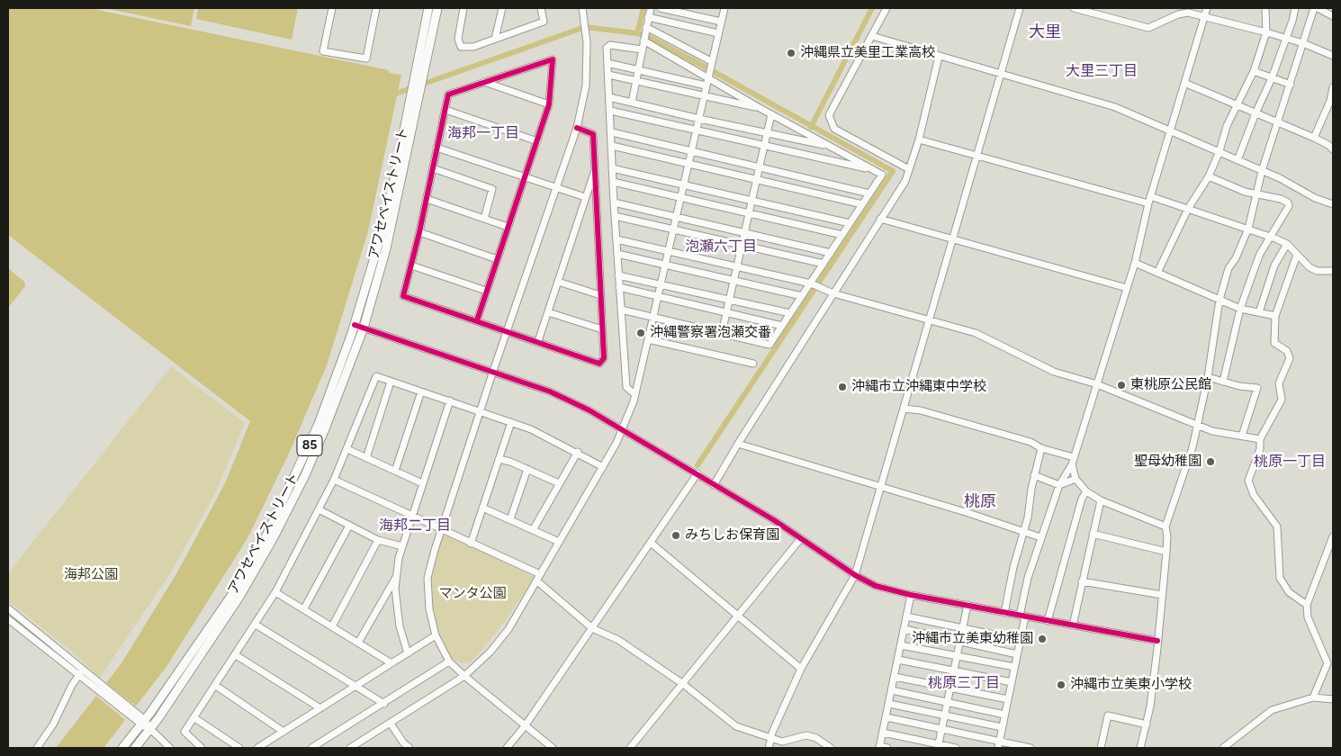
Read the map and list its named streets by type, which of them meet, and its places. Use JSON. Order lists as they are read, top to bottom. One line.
{"streets":{"main road":["アワセベイストリート","85"]},"districts":["大里","大里三丁目","海邦一丁目","泡瀬六丁目","桃原一丁目","桃原","海邦二丁目","桃原三丁目"],"parks":["海邦公園","マンタ公園"],"places":["沖縄県立美里工業高校","沖縄警察署泡瀬交番","東桃原公民館","沖縄市立沖縄東中学校","聖母幼稚園","みちしお保育園","沖縄市立美東幼稚園","沖縄市立美東小学校"]}
